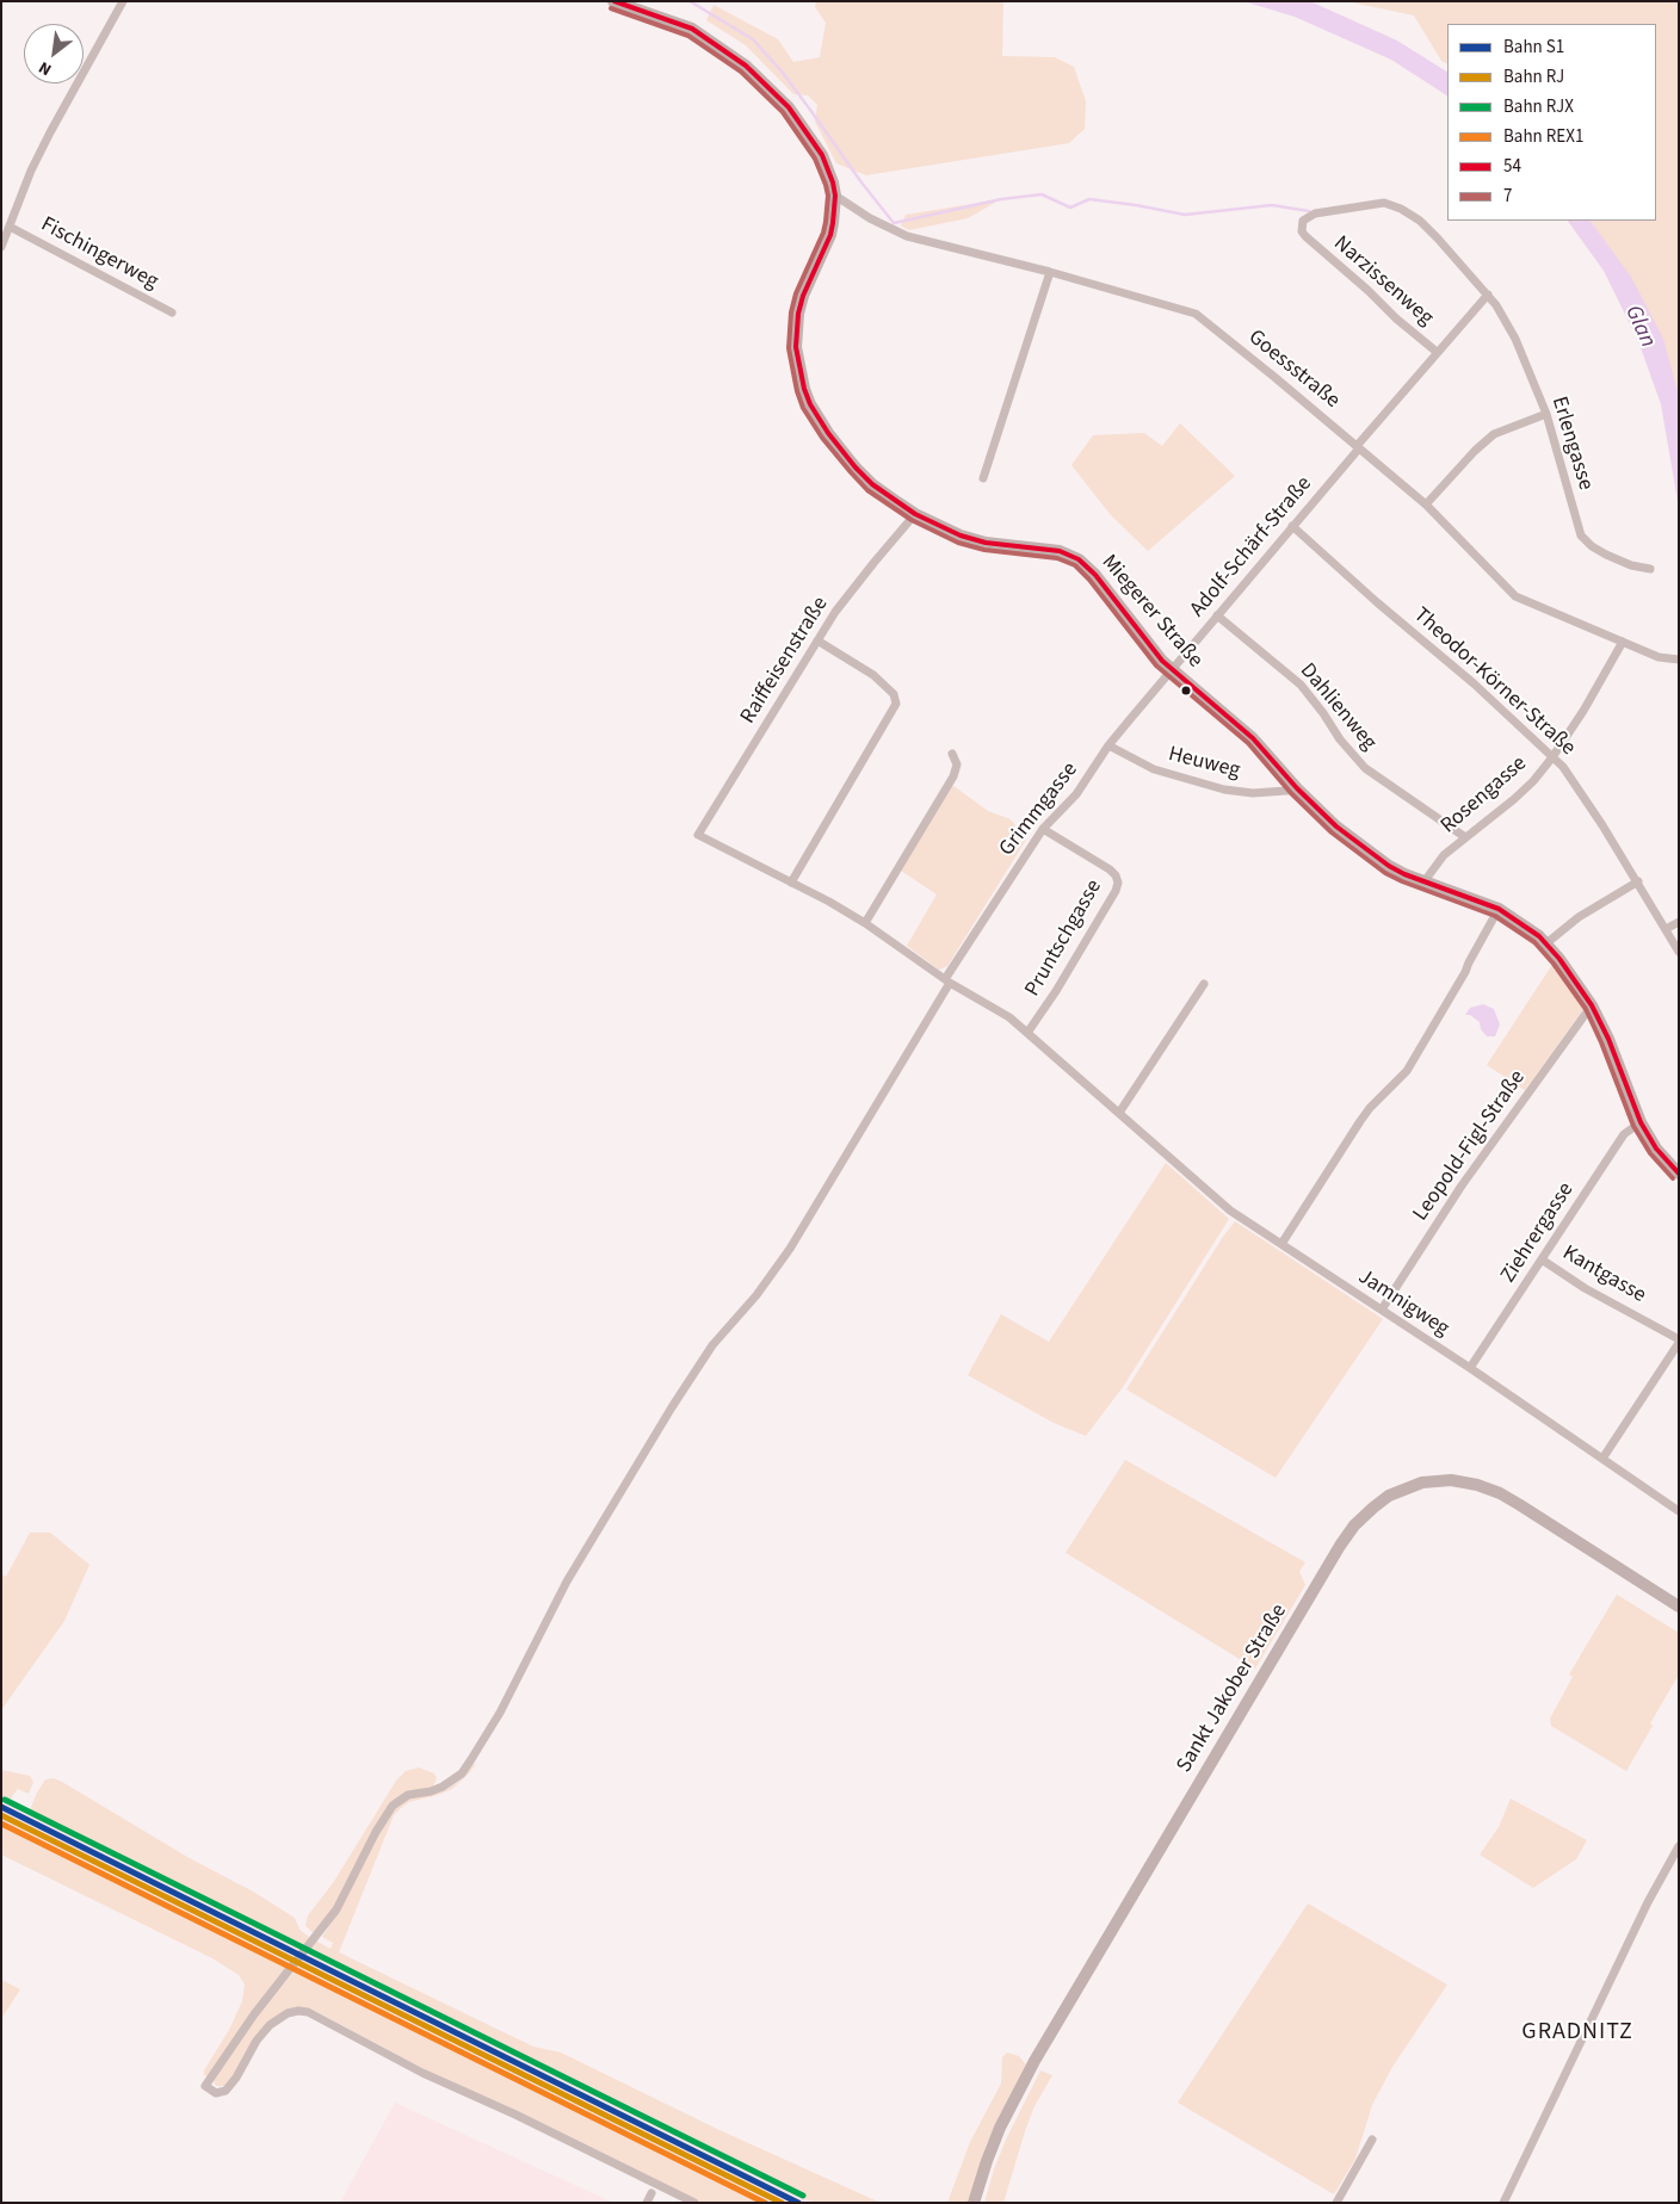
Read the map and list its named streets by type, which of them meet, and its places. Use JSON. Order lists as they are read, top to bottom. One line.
{"streets":{"main road":["Miegerer Straße","Sankt Jakober Straße"],"street":["Fischingerweg","Narzissenweg","Goessstraße","Erlengasse","Adolf-Schärf-Straße","Raiffeisenstraße","Theodor-Körner-Straße","Dahlienweg","Heuweg","Rosengasse","Grimmgasse","Pruntschgasse","Leopold-Figl-Straße","Ziehrergasse","Kantgasse","Jamnigweg"]},"crossings":[["Narzissenweg","Erlengasse"],["Narzissenweg","Adolf-Schärf-Straße"],["Goessstraße","Adolf-Schärf-Straße"],["Goessstraße","Miegerer Straße"],["Goessstraße","Rosengasse"],["Erlengasse","Adolf-Schärf-Straße"],["Adolf-Schärf-Straße","Miegerer Straße"],["Adolf-Schärf-Straße","Theodor-Körner-Straße"],["Adolf-Schärf-Straße","Dahlienweg"],["Adolf-Schärf-Straße","Grimmgasse"],["Miegerer Straße","Raiffeisenstraße"],["Miegerer Straße","Heuweg"],["Miegerer Straße","Rosengasse"],["Miegerer Straße","Grimmgasse"],["Miegerer Straße","Leopold-Figl-Straße"],["Miegerer Straße","Ziehrergasse"],["Raiffeisenstraße","Jamnigweg"],["Theodor-Körner-Straße","Rosengasse"],["Dahlienweg","Rosengasse"],["Heuweg","Grimmgasse"],["Grimmgasse","Pruntschgasse"],["Grimmgasse","Jamnigweg"],["Pruntschgasse","Jamnigweg"],["Leopold-Figl-Straße","Jamnigweg"],["Ziehrergasse","Kantgasse"],["Ziehrergasse","Jamnigweg"],["Kantgasse","Jamnigweg"]],"districts":["GRADNITZ"],"water":["Glan"],"lines":["transit line 54","transit line 7","rail line RJX","rail line S1","rail line RJ","rail line REX1"],"legend":["Bahn S1","Bahn RJ","Bahn RJX","Bahn REX1","54","7"],"north":"bottom left"}
